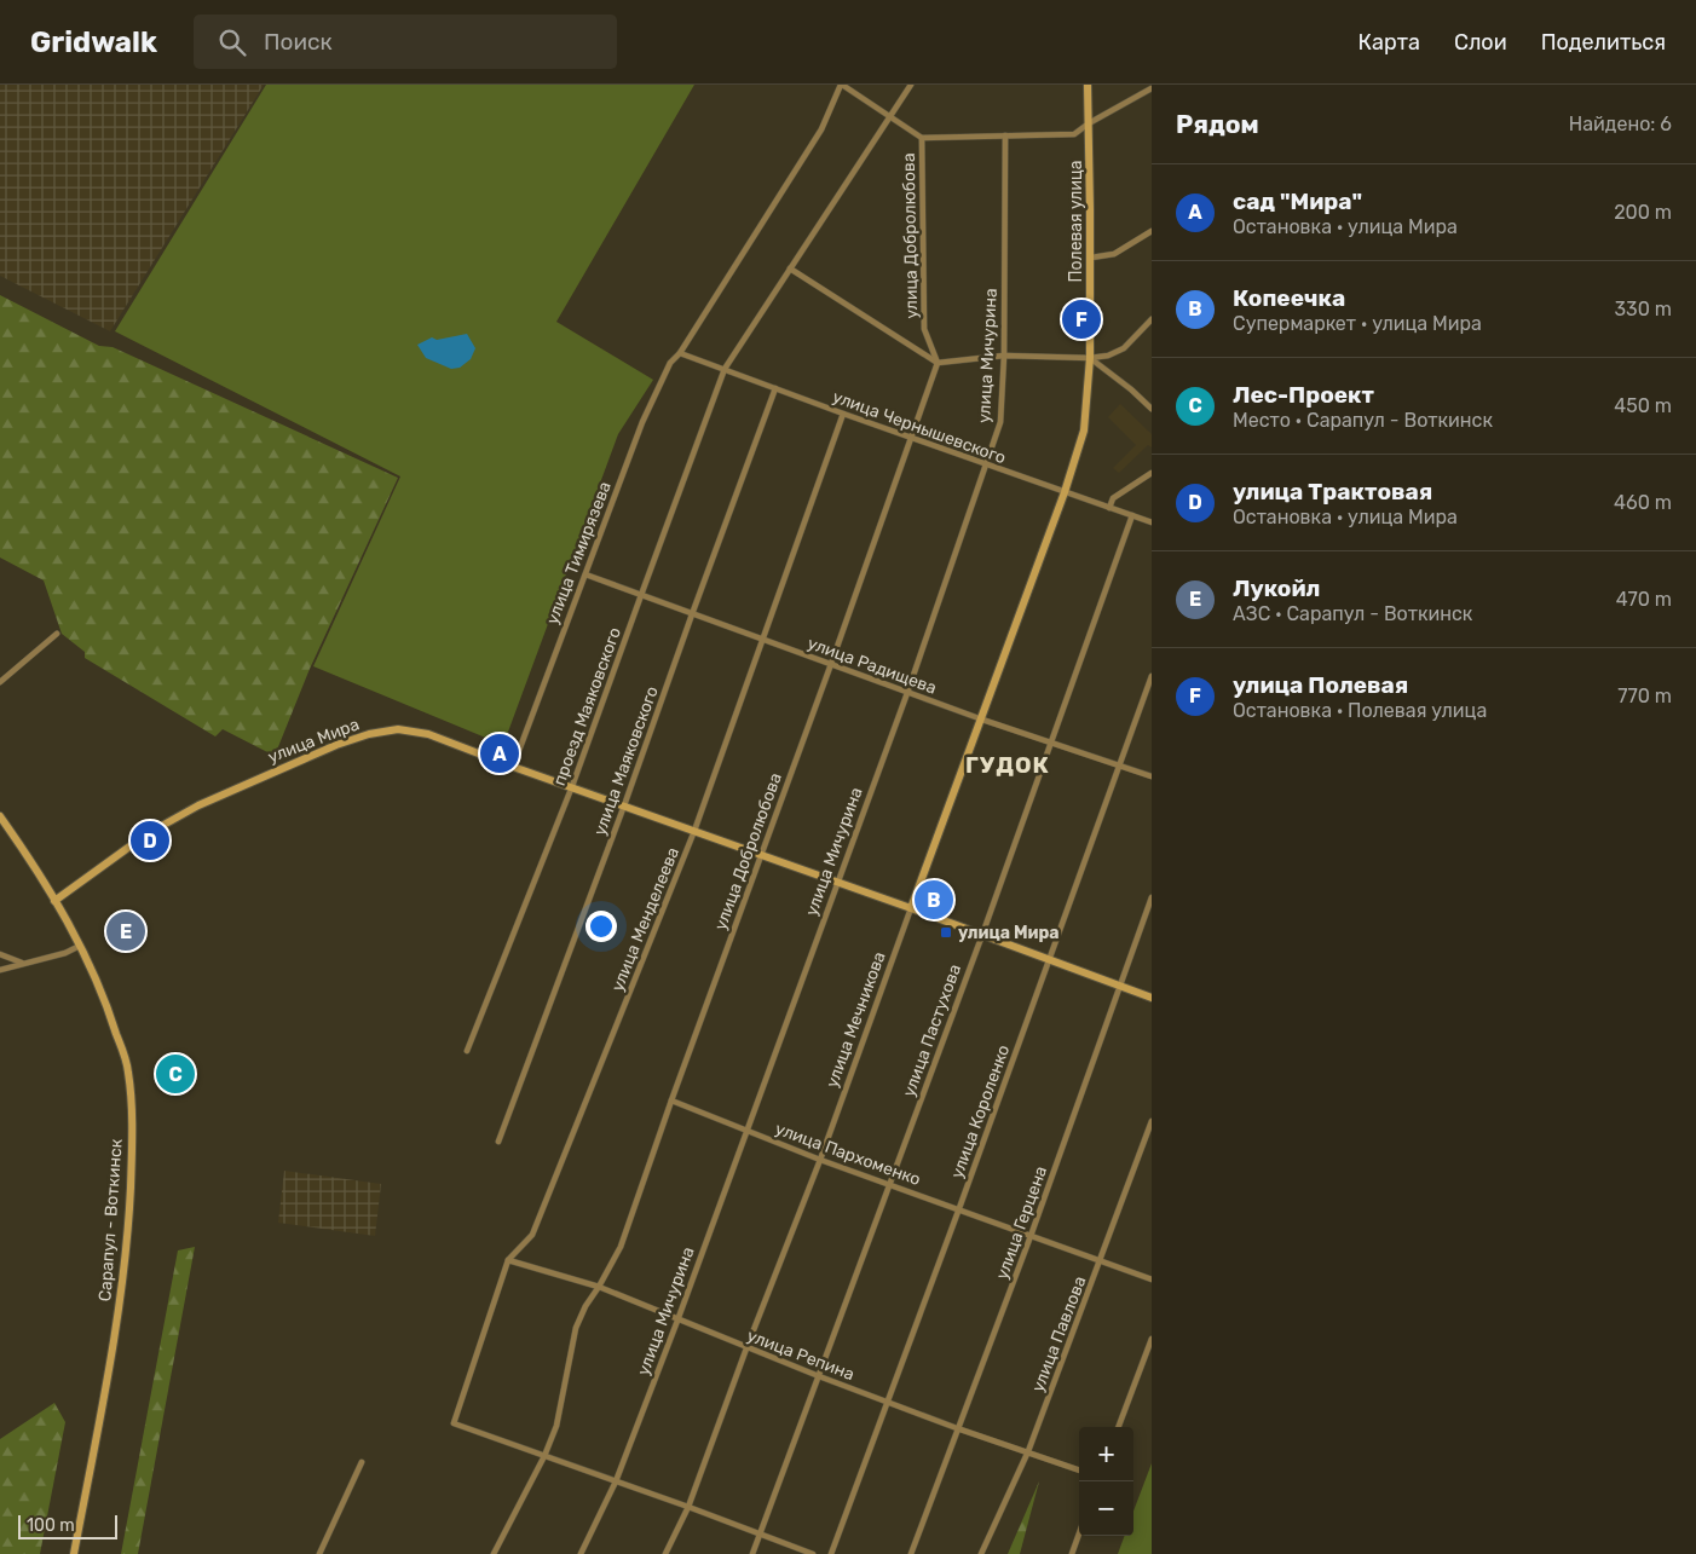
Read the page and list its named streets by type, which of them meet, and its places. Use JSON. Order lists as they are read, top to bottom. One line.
{"streets":{"main road":["Полевая улица","улица Мира","улица Мечникова","Сарапул - Воткинск"],"street":["улица Добролюбова","улица Мичурина","улица Чернышевского","улица Тимирязева","улица Радищева","проезд Маяковского","улица Маяковского","улица Менделеева","улица Пастухова","улица Короленко","улица Пархоменко","улица Герцена","улица Павлова","улица Репина"]},"crossings":[["Полевая улица","улица Чернышевского"],["Полевая улица","улица Мечникова"],["улица Добролюбова","улица Чернышевского"],["улица Добролюбова","улица Радищева"],["улица Добролюбова","улица Мира"],["улица Добролюбова","улица Менделеева"],["улица Добролюбова","улица Пархоменко"],["улица Добролюбова","улица Репина"],["улица Мичурина","улица Чернышевского"],["улица Мичурина","улица Радищева"],["улица Мичурина","улица Мира"],["улица Мичурина","улица Пархоменко"],["улица Мичурина","улица Репина"],["улица Чернышевского","улица Тимирязева"],["улица Чернышевского","проезд Маяковского"],["улица Чернышевского","улица Маяковского"],["улица Чернышевского","улица Менделеева"],["улица Чернышевского","улица Мечникова"],["улица Чернышевского","улица Пастухова"],["улица Тимирязева","улица Радищева"],["улица Тимирязева","улица Мира"],["улица Радищева","проезд Маяковского"],["улица Радищева","улица Маяковского"],["улица Радищева","улица Менделеева"],["улица Радищева","улица Мечникова"],["улица Радищева","улица Пастухова"],["улица Радищева","улица Короленко"],["проезд Маяковского","улица Мира"],["улица Мира","улица Маяковского"],["улица Мира","улица Менделеева"],["улица Мира","улица Мечникова"],["улица Мира","улица Пастухова"],["улица Мира","улица Короленко"],["улица Мира","Сарапул - Воткинск"],["улица Мира","улица Герцена"],["улица Менделеева","улица Репина"],["улица Мечникова","улица Пархоменко"],["улица Мечникова","улица Репина"],["улица Пастухова","улица Пархоменко"],["улица Пастухова","улица Репина"],["улица Короленко","улица Пархоменко"],["улица Короленко","улица Репина"],["улица Пархоменко","улица Герцена"],["улица Пархоменко","улица Павлова"],["улица Герцена","улица Репина"],["улица Павлова","улица Репина"]],"districts":["ГУДОК"],"places":{"transit":["улица Мира"]},"scale_bar":"100 m","page":{"header":"Gridwalk","search":"Поиск","nav":["Карта","Слои","Поделиться"],"heading":["Рядом","Найдено: 6"],"list":[{"mark":"A","name":"сад \"Мира\"","note":"Остановка · улица Мира","value":"200 m"},{"mark":"B","name":"Копеечка","note":"Супермаркет · улица Мира","value":"330 m"},{"mark":"C","name":"Лес-Проект","note":"Место · Сарапул - Воткинск","value":"450 m"},{"mark":"D","name":"улица Трактовая","note":"Остановка · улица Мира","value":"460 m"},{"mark":"E","name":"Лукойл","note":"АЗС · Сарапул - Воткинск","value":"470 m"},{"mark":"F","name":"улица Полевая","note":"Остановка · Полевая улица","value":"770 m"}],"pins":["F","A","D","B","E","C"],"map_buttons":["+","−"],"scale":"100 m"}}
